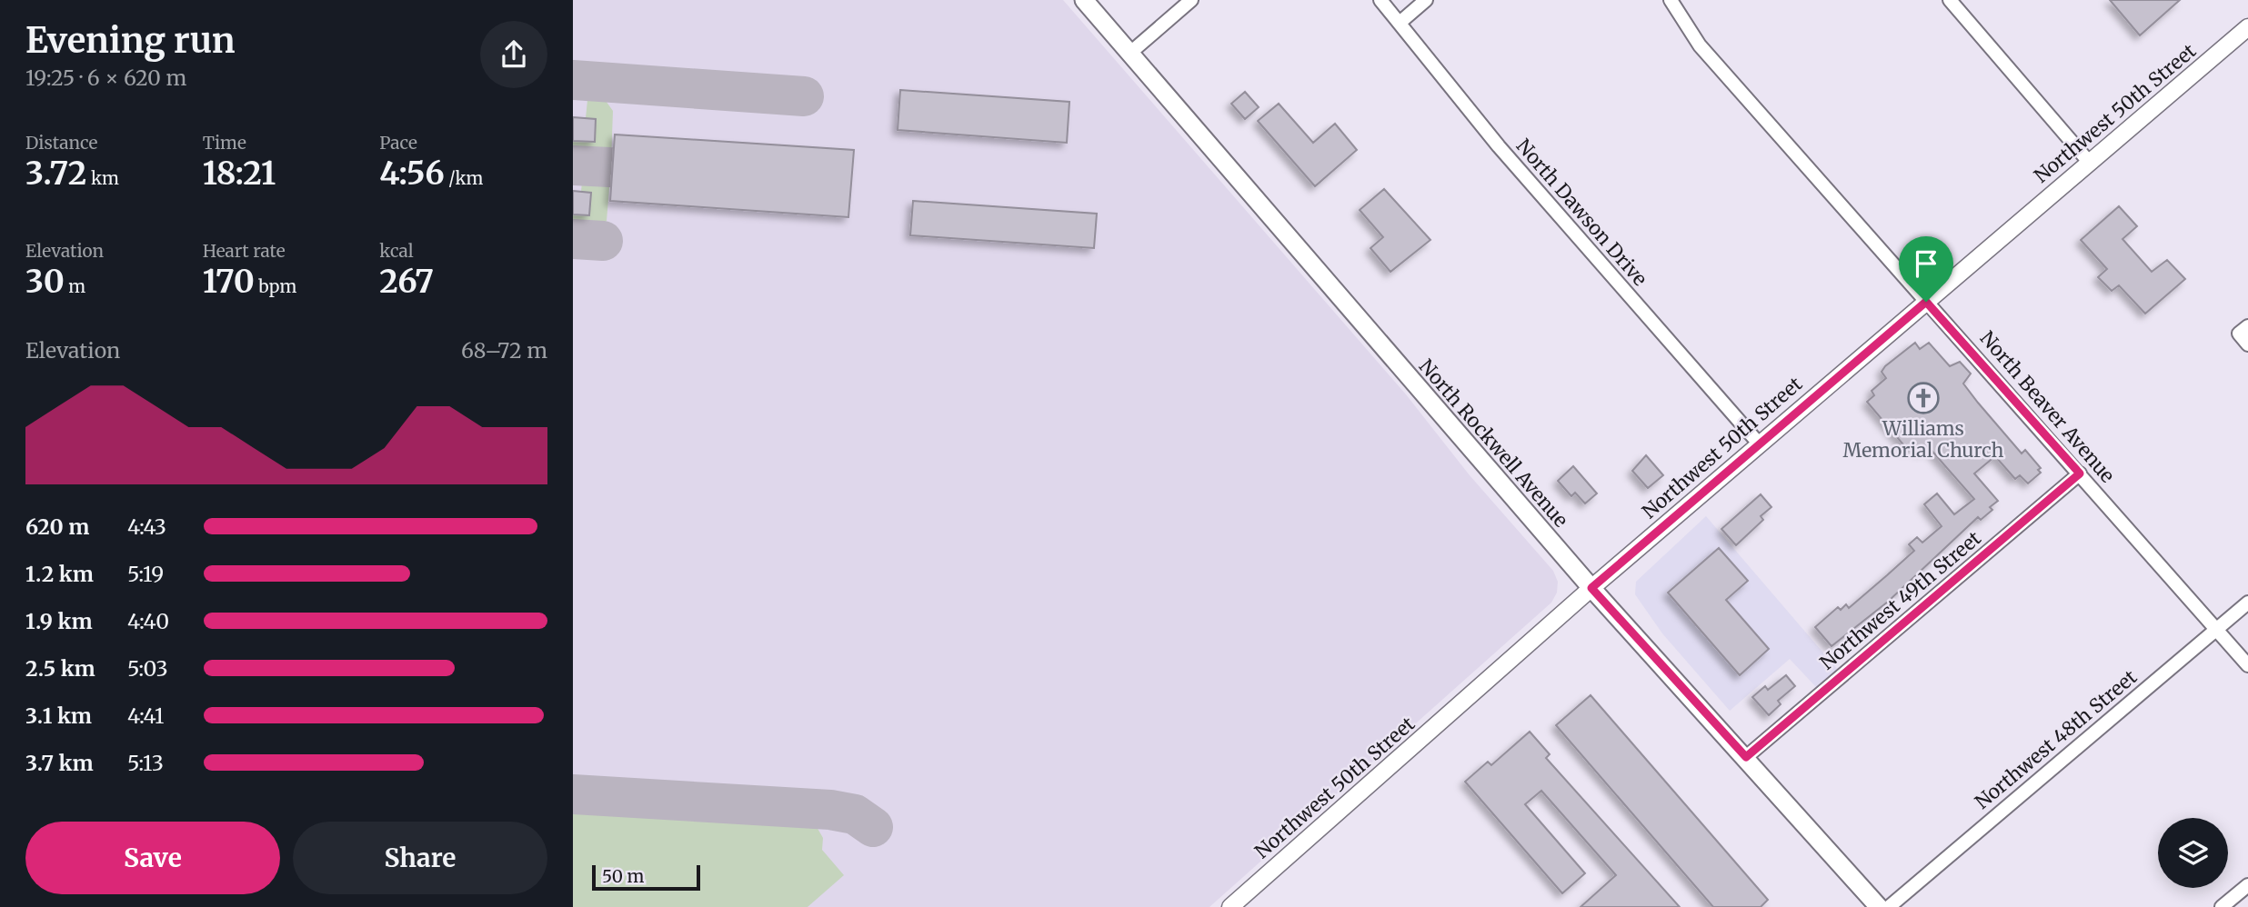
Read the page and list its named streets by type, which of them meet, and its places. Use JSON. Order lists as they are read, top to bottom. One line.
{"streets":{"main road":["North Rockwell Avenue"],"street":["Northwest 50th Street","North Dawson Drive","North Beaver Avenue","Northwest 49th Street","Northwest 48th Street"]},"crossings":[["Northwest 50th Street","North Dawson Drive"],["Northwest 50th Street","North Beaver Avenue"],["Northwest 50th Street","North Rockwell Avenue"],["North Beaver Avenue","Northwest 49th Street"],["North Beaver Avenue","Northwest 48th Street"],["North Rockwell Avenue","Northwest 49th Street"]],"places":{"church":["Williams Memorial Church"]},"scale_bar":"50 m","page":{"heading":["Evening run","19:25 · 6 × 620 m"],"stats":[["Distance","3.72 km"],["Time","18:21"],["Pace","4:56 /km"],["Elevation","30 m"],["Heart rate","170 bpm"],["kcal","267"]],"chart":["Elevation","68–72 m"],"list":[{"name":"620 m","note":"4:43"},{"name":"1.2 km","note":"5:19"},{"name":"1.9 km","note":"4:40"},{"name":"2.5 km","note":"5:03"},{"name":"3.1 km","note":"4:41"},{"name":"3.7 km","note":"5:13"}],"buttons":["Save","Share"],"scale":"50 m"}}
